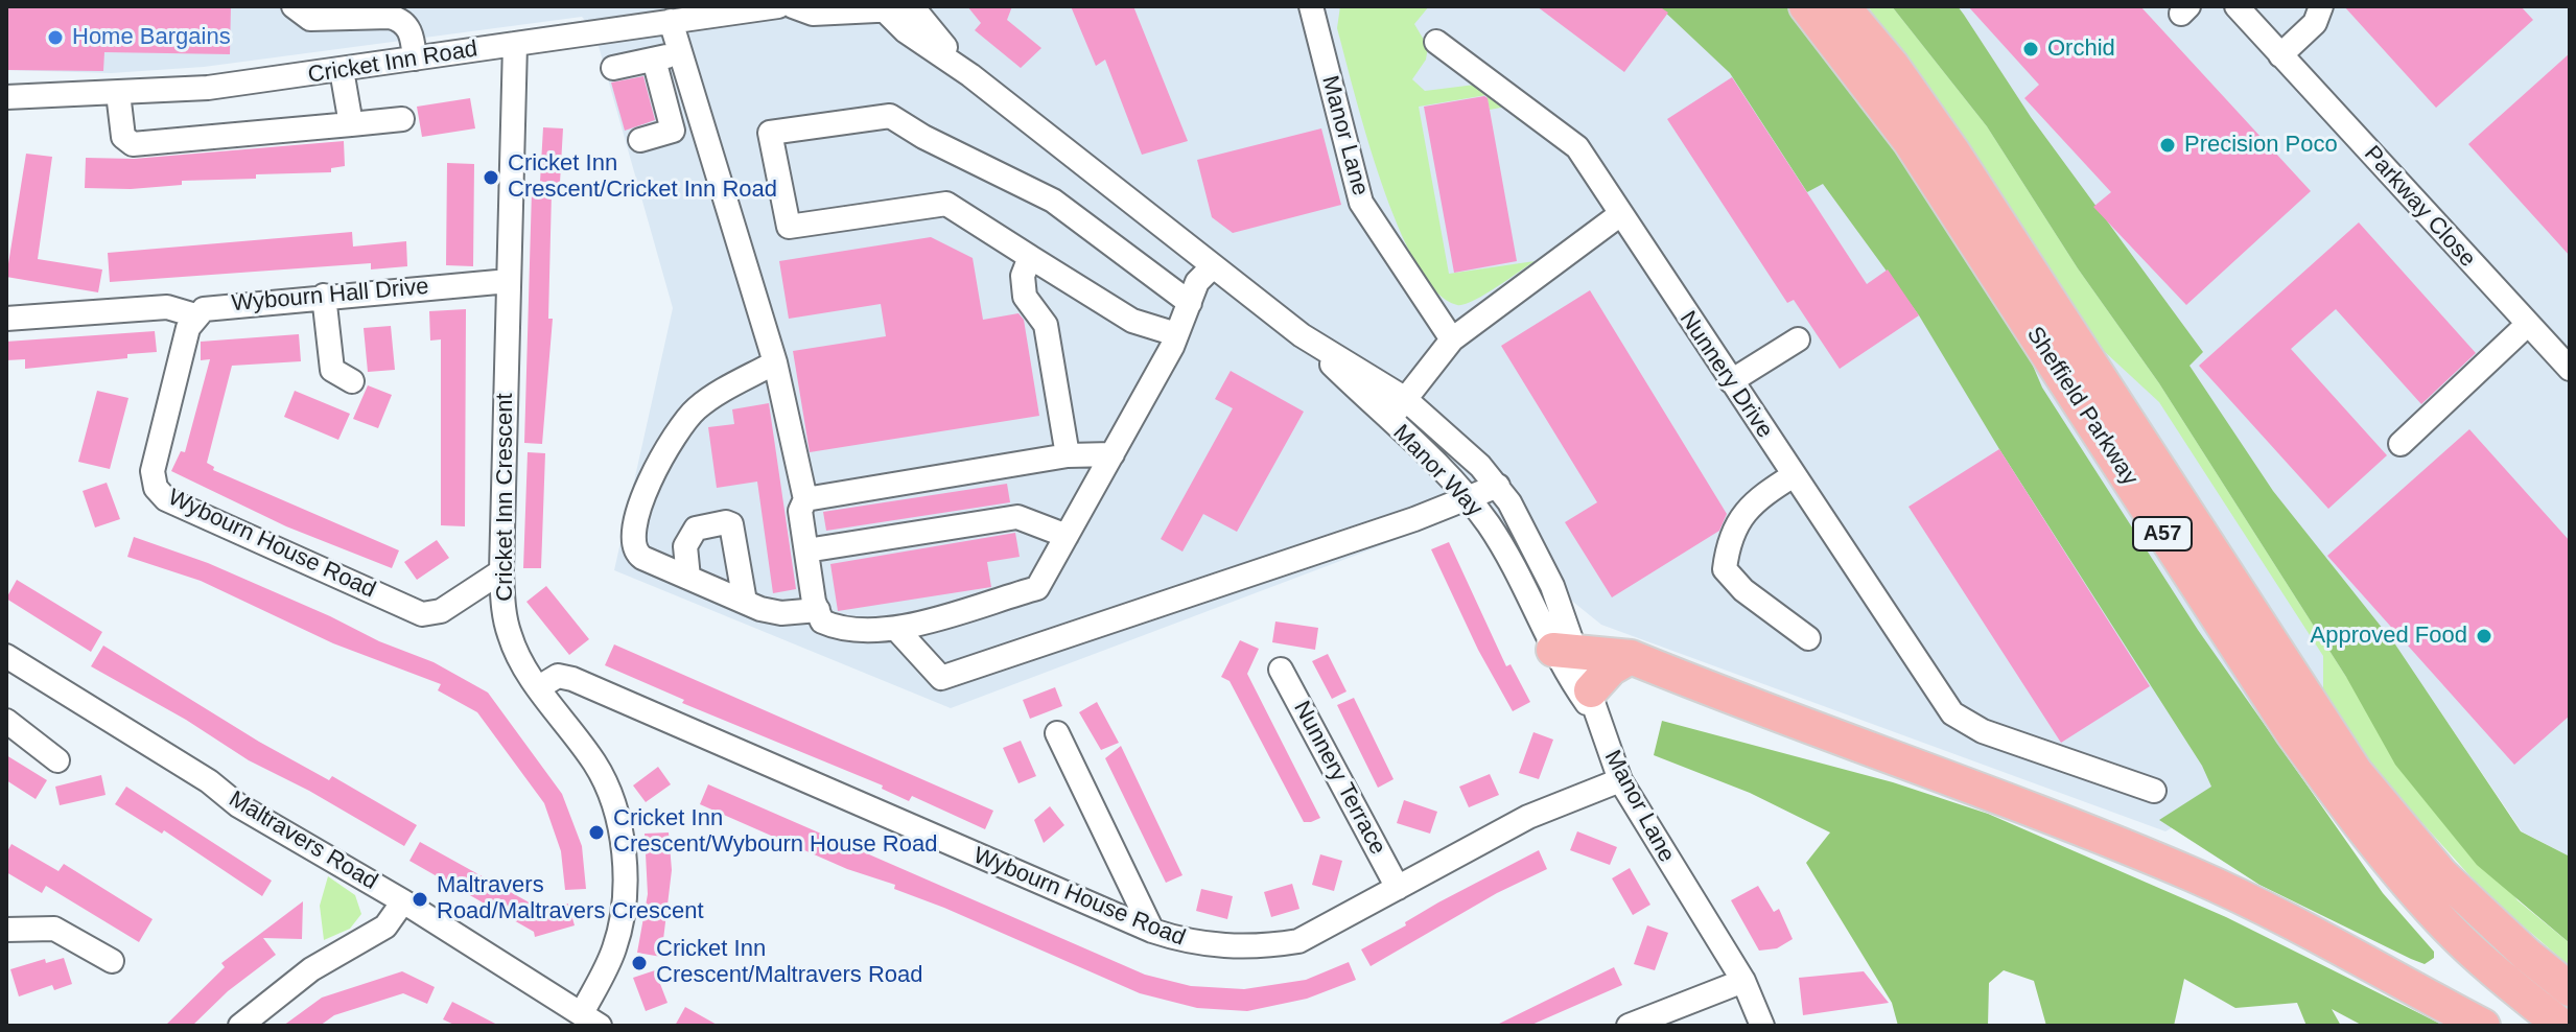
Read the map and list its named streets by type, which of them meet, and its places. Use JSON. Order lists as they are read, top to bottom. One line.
{"streets":{"highway":["Sheffield Parkway","A57"],"street":["Cricket Inn Road","Manor Lane","Parkway Close","Wybourn Hall Drive","Nunnery Drive","Manor Way","Cricket Inn Crescent","Wybourn House Road","Nunnery Terrace","Maltravers Road"]},"crossings":[["Cricket Inn Road","Cricket Inn Crescent"],["Manor Lane","Manor Way"],["Manor Lane","Wybourn House Road"],["Wybourn Hall Drive","Cricket Inn Crescent"],["Wybourn Hall Drive","Wybourn House Road"],["Cricket Inn Crescent","Wybourn House Road"],["Cricket Inn Crescent","Maltravers Road"],["Wybourn House Road","Nunnery Terrace"]],"places":["Home Bargains","Orchid","Precision Poco","Cricket Inn Crescent/Cricket Inn Road","Approved Food","Cricket Inn Crescent/Wybourn House Road","Maltravers Road/Maltravers Crescent","Cricket Inn Crescent/Maltravers Road"]}
